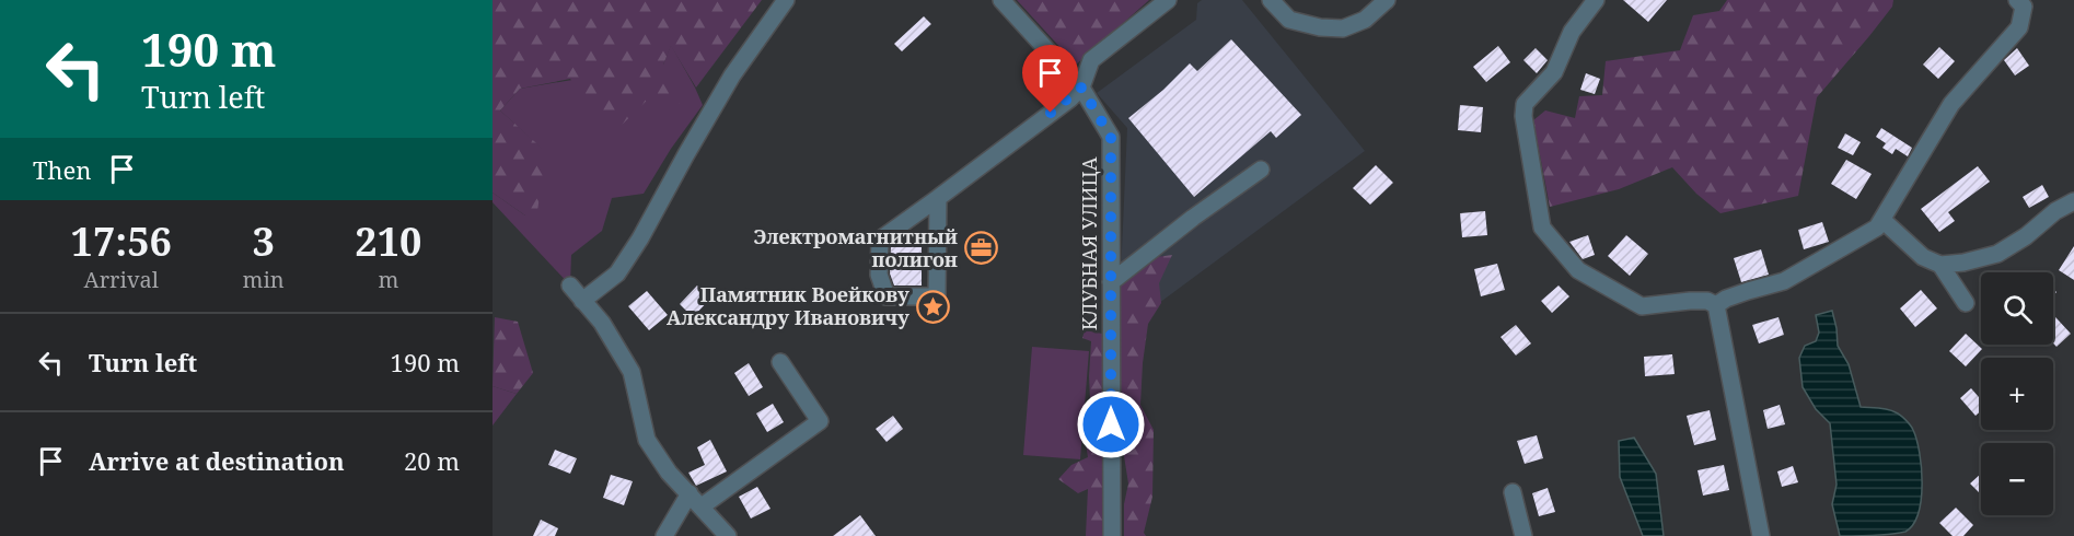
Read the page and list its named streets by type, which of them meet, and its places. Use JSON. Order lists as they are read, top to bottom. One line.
{"streets":{"street":["КЛУБНАЯ УЛИЦА"]},"places":{"office":["Электромагнитный полигон"],"place":["Памятник Воейкову Александру Ивановичу"]},"page":{"turn":["190 m","Turn left"],"then":"Then","eta":["17:56","Arrival","3","min","210","m"],"map_buttons":["+","−"],"list":[{"name":"Turn left","value":"190 m"},{"name":"Arrive at destination","value":"20 m"}]}}
